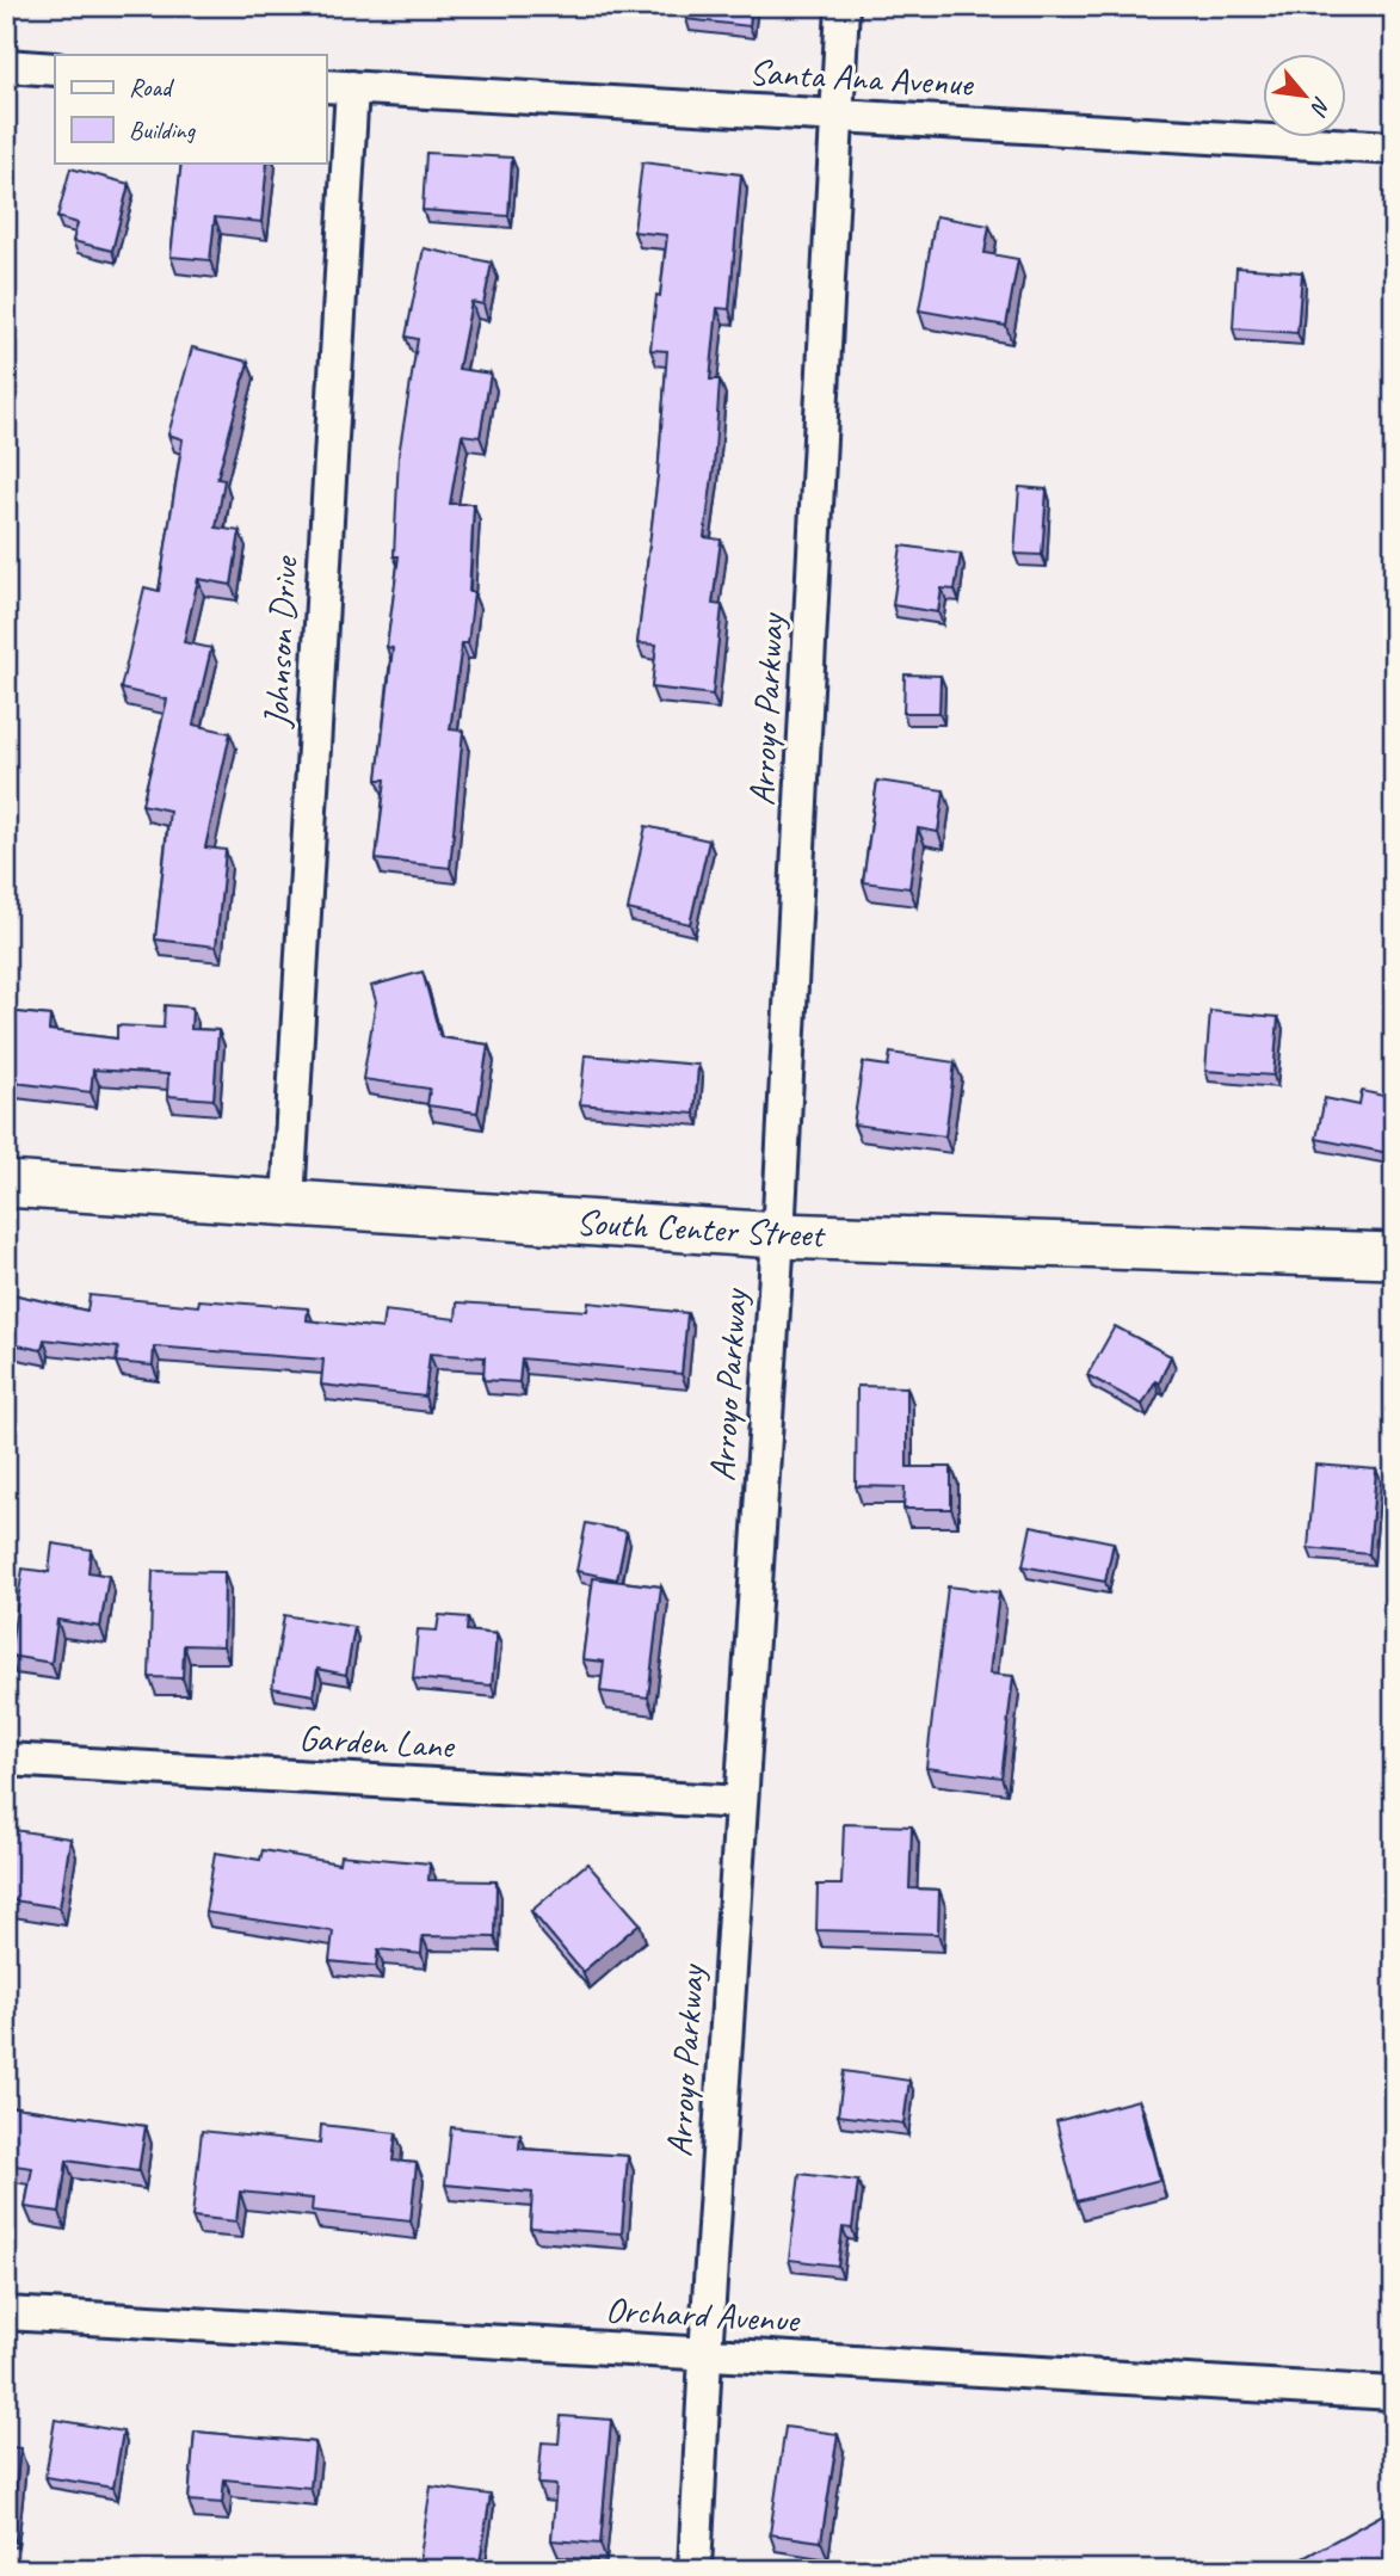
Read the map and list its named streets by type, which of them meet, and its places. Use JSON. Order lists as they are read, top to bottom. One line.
{"streets":{"street":["Santa Ana Avenue","Johnson Drive","Arroyo Parkway","South Center Street","Garden Lane","Orchard Avenue"]},"crossings":[["Santa Ana Avenue","Johnson Drive"],["Santa Ana Avenue","Arroyo Parkway"],["Johnson Drive","South Center Street"],["Arroyo Parkway","South Center Street"],["Arroyo Parkway","Garden Lane"],["Arroyo Parkway","Orchard Avenue"]],"legend":["Road","Building"],"north":"bottom right"}
